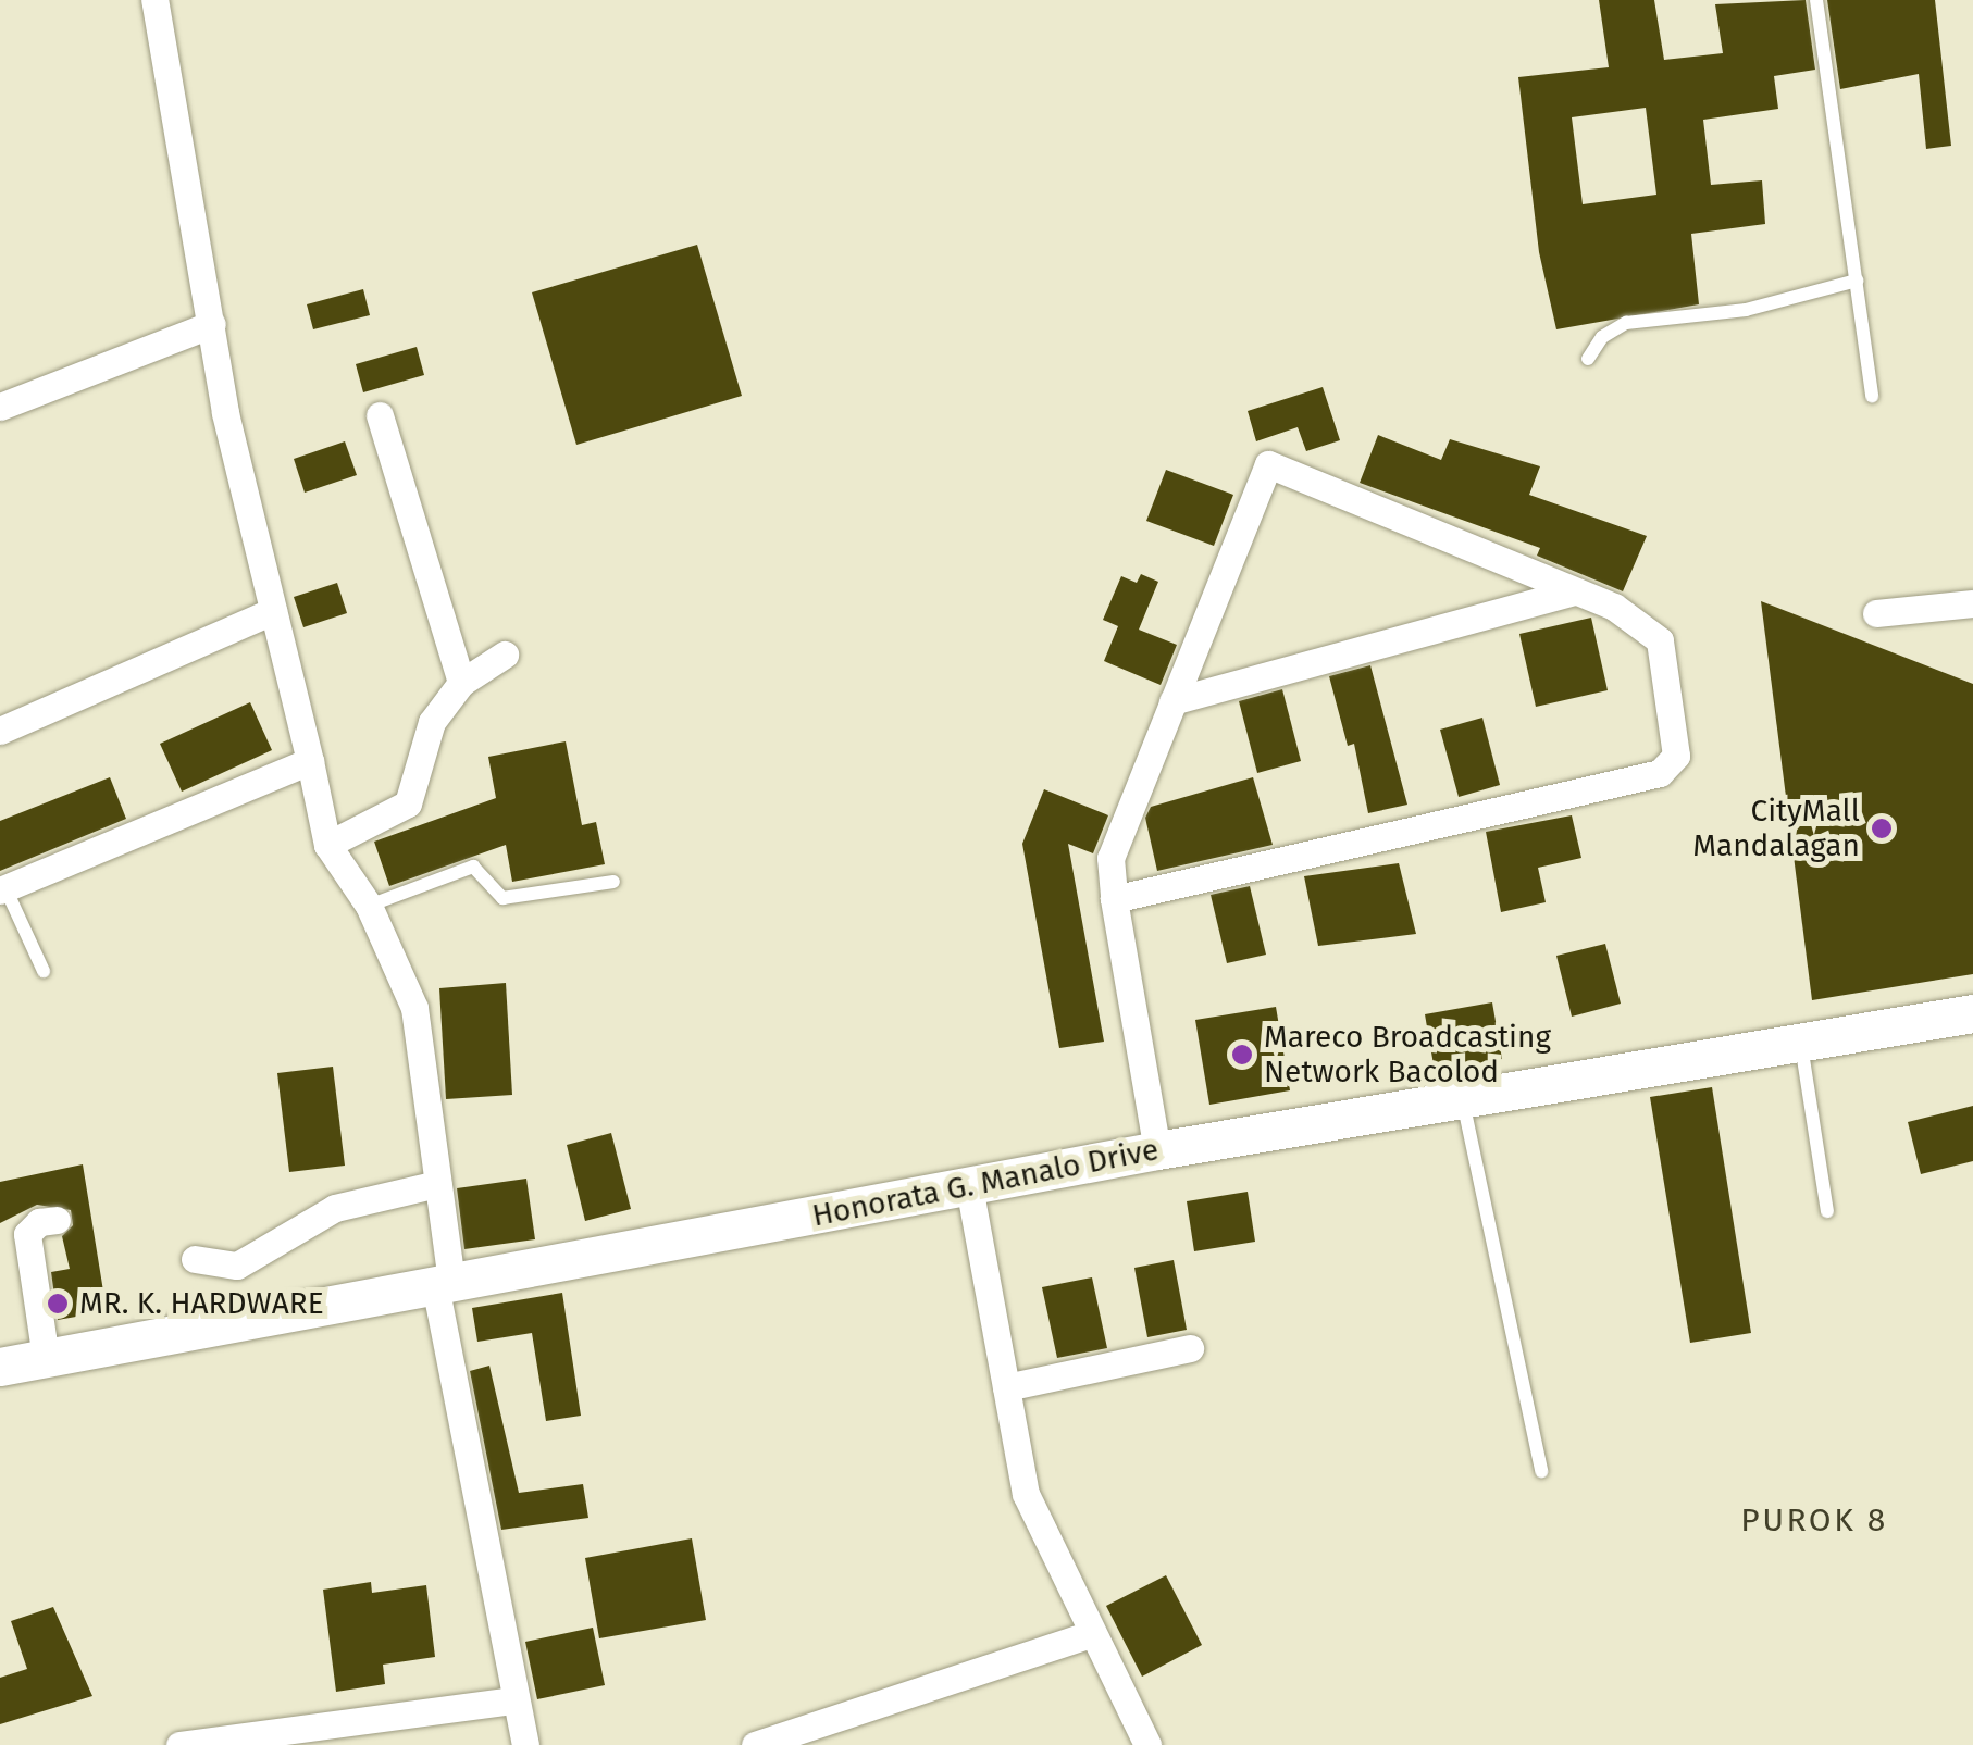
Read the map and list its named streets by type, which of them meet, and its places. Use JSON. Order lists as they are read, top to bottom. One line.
{"streets":{"street":["Honorata G. Manalo Drive"]},"districts":["PUROK 8"],"places":["CityMall Mandalagan","Mareco Broadcasting Network Bacolod","MR. K. HARDWARE"]}
